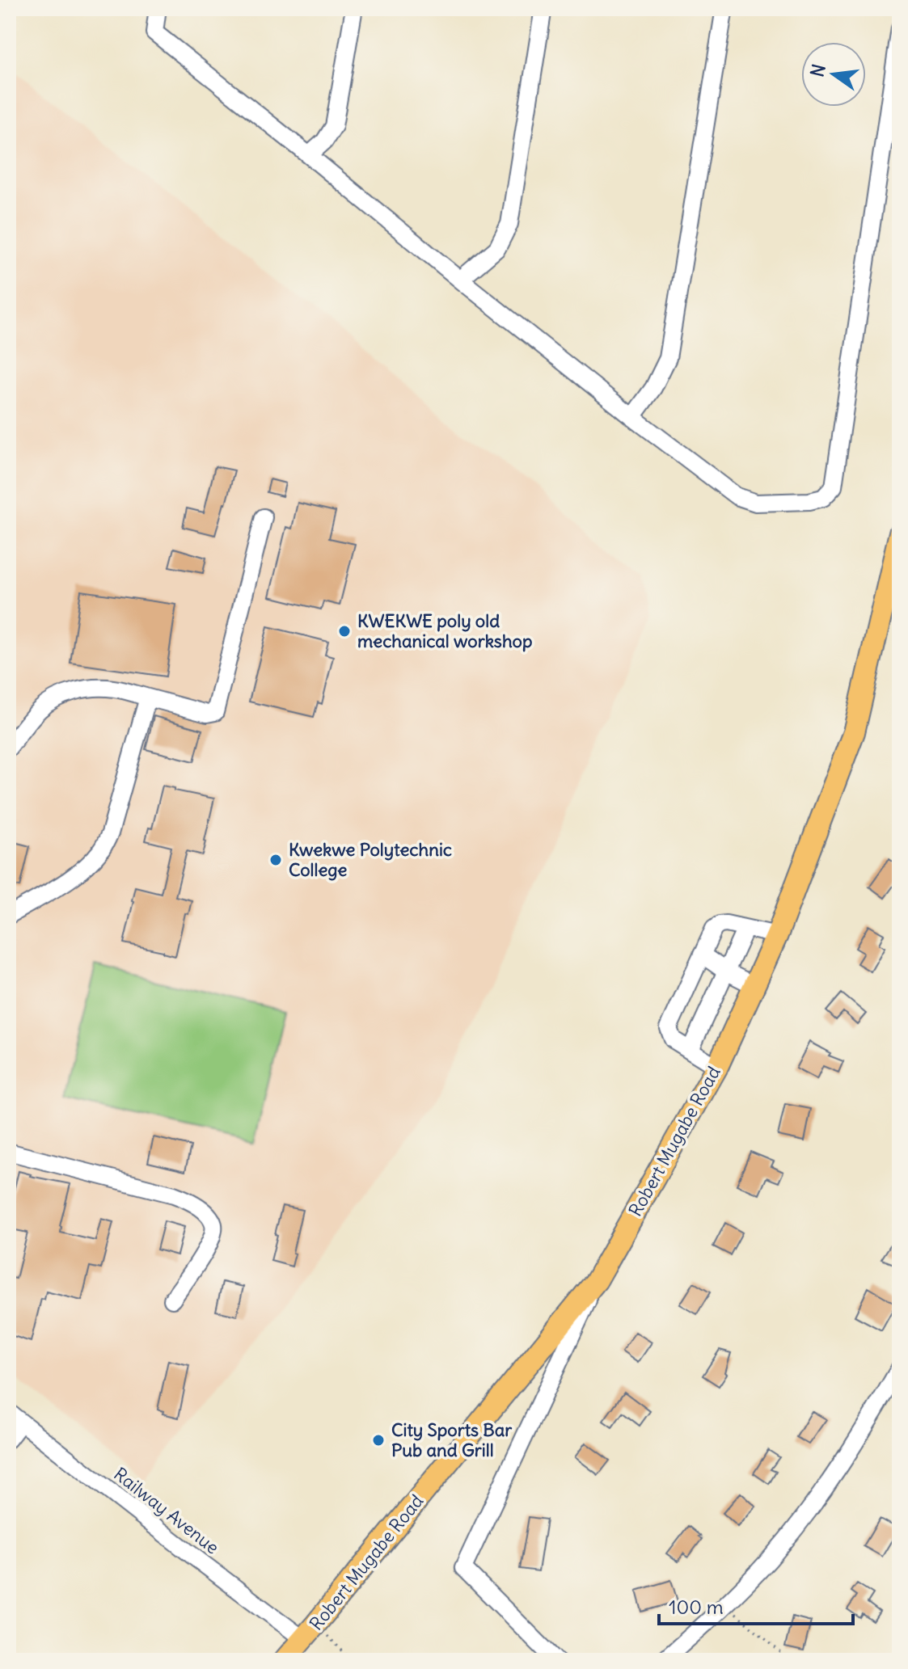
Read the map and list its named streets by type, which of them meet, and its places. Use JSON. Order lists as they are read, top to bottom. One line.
{"streets":{"main road":["Robert Mugabe Road"],"street":["Railway Avenue"]},"crossings":[["Robert Mugabe Road","Railway Avenue"]],"places":["KWEKWE poly old mechanical workshop","Kwekwe Polytechnic College","City Sports Bar Pub and Grill"],"scale_bar":"100 m","north":"left"}
